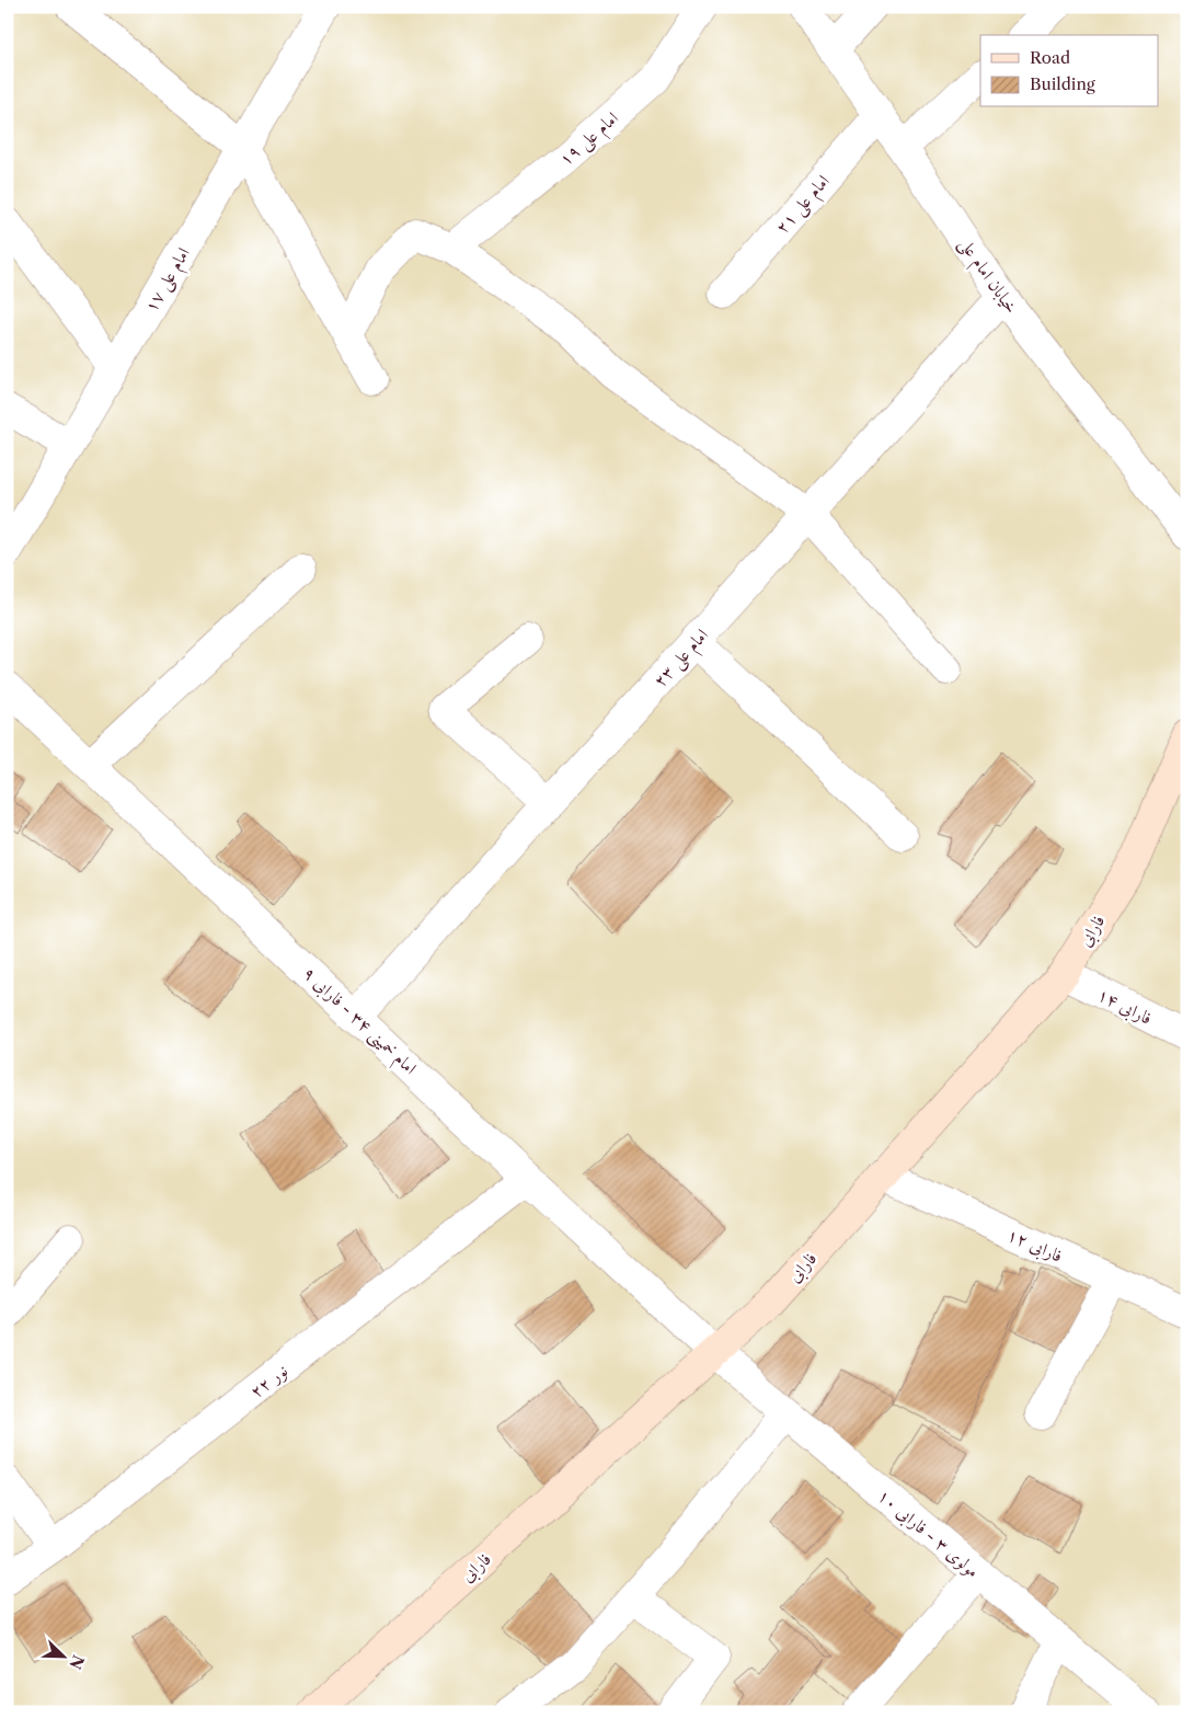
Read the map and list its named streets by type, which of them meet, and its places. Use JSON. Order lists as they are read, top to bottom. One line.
{"streets":{"street":["امام علی ۱۹","امام علی ۲۱","خیابان امام علی","امام علی ۱۷","امام علی ۲۳","فارابی","فارابی ۱۴","امام خمینی ۳۴ - فارابی ۹","فارابی ۱۲","نور ۲۲","مولوی ۳ - فارابی ۱۰"]},"crossings":[["امام علی ۲۱","خیابان امام علی"],["خیابان امام علی","امام علی ۲۳"],["امام علی ۲۳","امام خمینی ۳۴ - فارابی ۹"],["فارابی","فارابی ۱۴"],["فارابی","امام خمینی ۳۴ - فارابی ۹"],["فارابی","فارابی ۱۲"],["فارابی","مولوی ۳ - فارابی ۱۰"],["امام خمینی ۳۴ - فارابی ۹","نور ۲۲"],["امام خمینی ۳۴ - فارابی ۹","مولوی ۳ - فارابی ۱۰"]],"legend":["Road","Building"],"north":"bottom right"}
